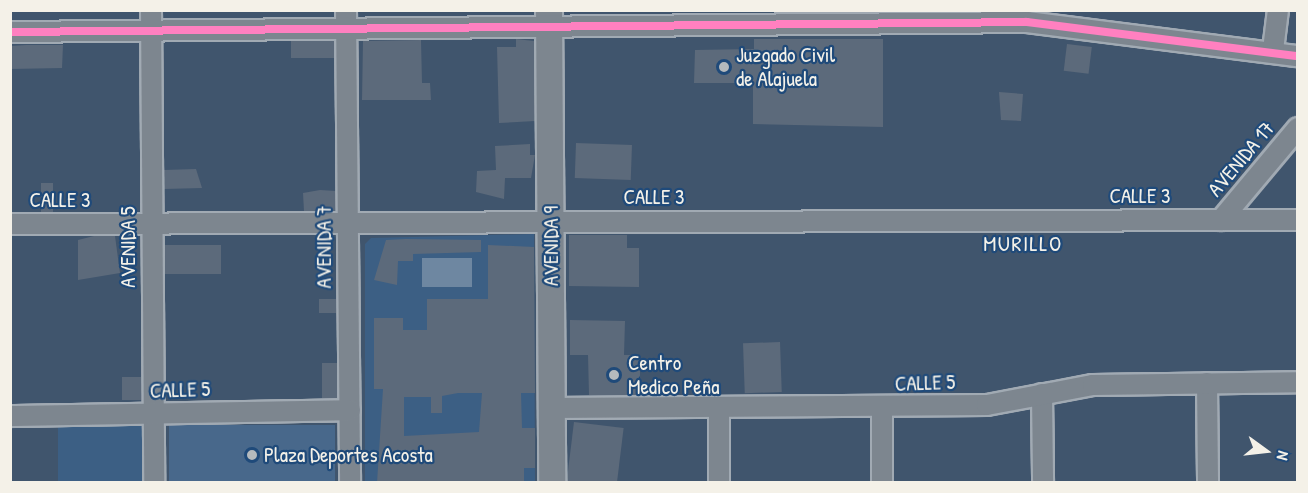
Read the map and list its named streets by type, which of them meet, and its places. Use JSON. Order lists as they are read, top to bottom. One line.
{"streets":{"main road":["AVENIDA 9"],"street":["AVENIDA 17","CALLE 3","AVENIDA 5","AVENIDA 7","CALLE 5"]},"crossings":[["AVENIDA 17","CALLE 3"],["CALLE 3","AVENIDA 9"],["CALLE 3","AVENIDA 5"],["CALLE 3","AVENIDA 7"],["AVENIDA 9","CALLE 5"],["AVENIDA 5","CALLE 5"],["AVENIDA 7","CALLE 5"]],"districts":["MURILLO"],"places":["Juzgado Civil de Alajuela","Centro Medico Peña","Plaza Deportes Acosta"],"north":"right"}
